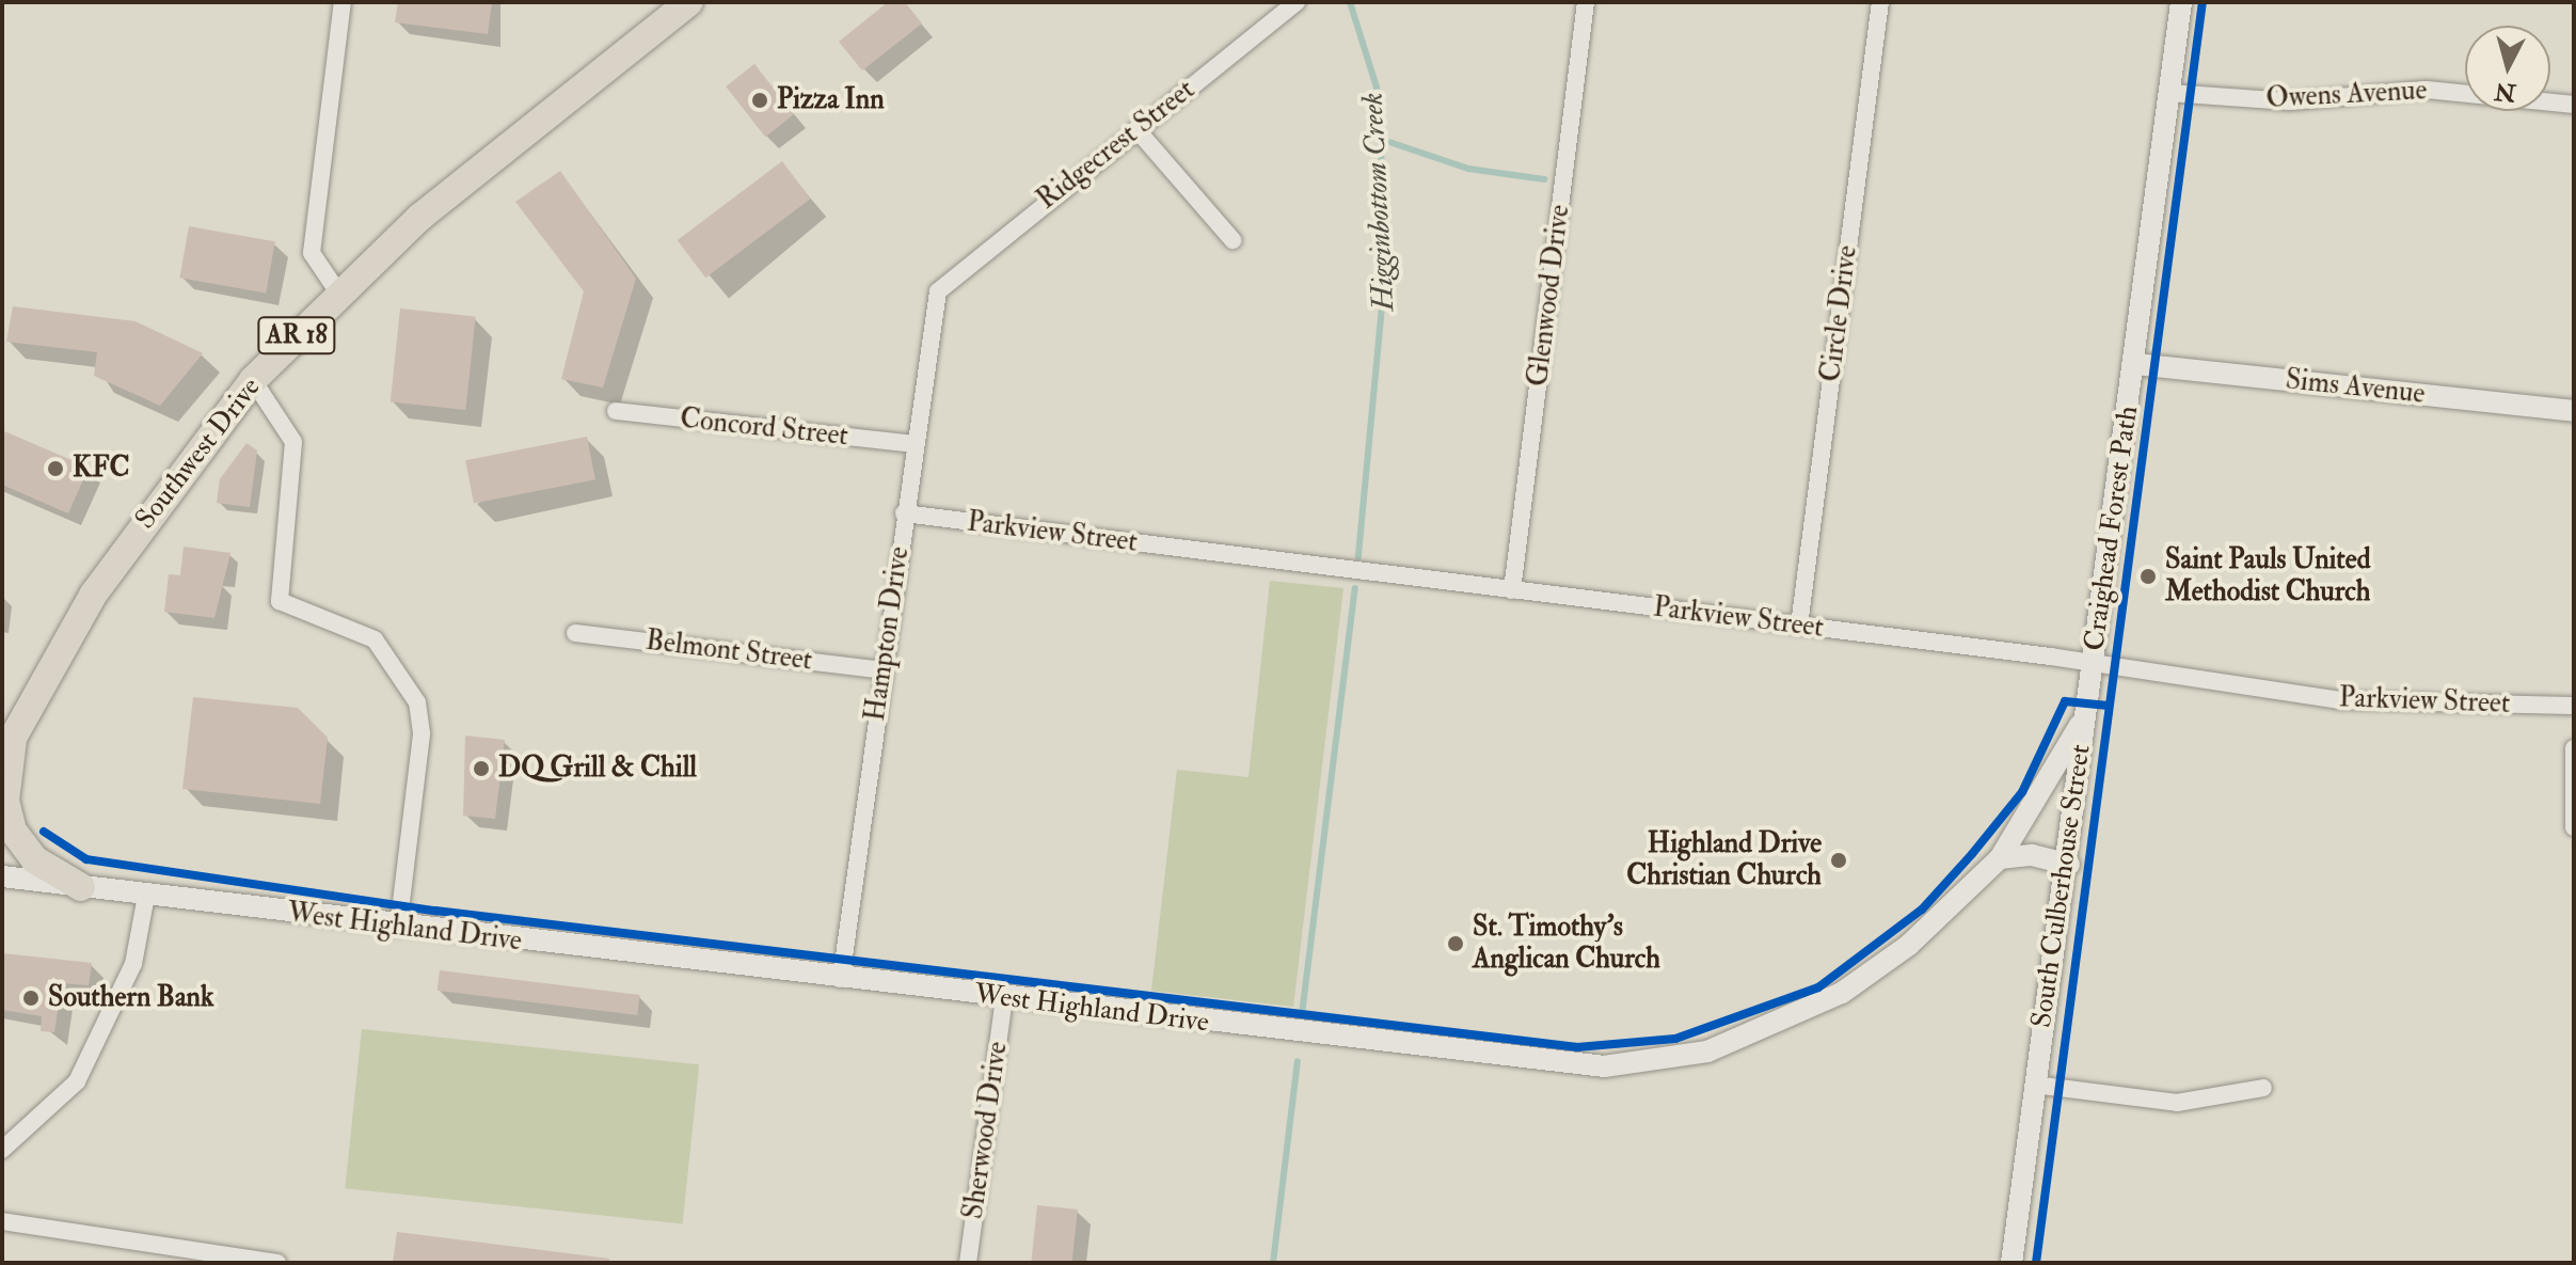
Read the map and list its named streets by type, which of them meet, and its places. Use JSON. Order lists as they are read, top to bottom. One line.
{"streets":{"main road":["AR 18","Southwest Drive"],"street":["Owens Avenue","Ridgecrest Street","Glenwood Drive","Circle Drive","Sims Avenue","Concord Street","Parkview Street","Hampton Drive","Belmont Street","South Culberhouse Street","West Highland Drive","Sherwood Drive"],"cycle path":["Craighead Forest Path"]},"crossings":[["Owens Avenue","South Culberhouse Street"],["Ridgecrest Street","Hampton Drive"],["Glenwood Drive","Parkview Street"],["Circle Drive","Parkview Street"],["Sims Avenue","South Culberhouse Street"],["Concord Street","Hampton Drive"],["Parkview Street","Hampton Drive"],["Parkview Street","South Culberhouse Street"],["Hampton Drive","Belmont Street"],["Hampton Drive","West Highland Drive"],["South Culberhouse Street","West Highland Drive"],["West Highland Drive","Sherwood Drive"]],"water":["Higginbottom Creek"],"places":["Pizza Inn","KFC","Saint Pauls United Methodist Church","DQ Grill & Chill","Highland Drive Christian Church","St. Timothy's Anglican Church","Southern Bank"],"north":"bottom"}
